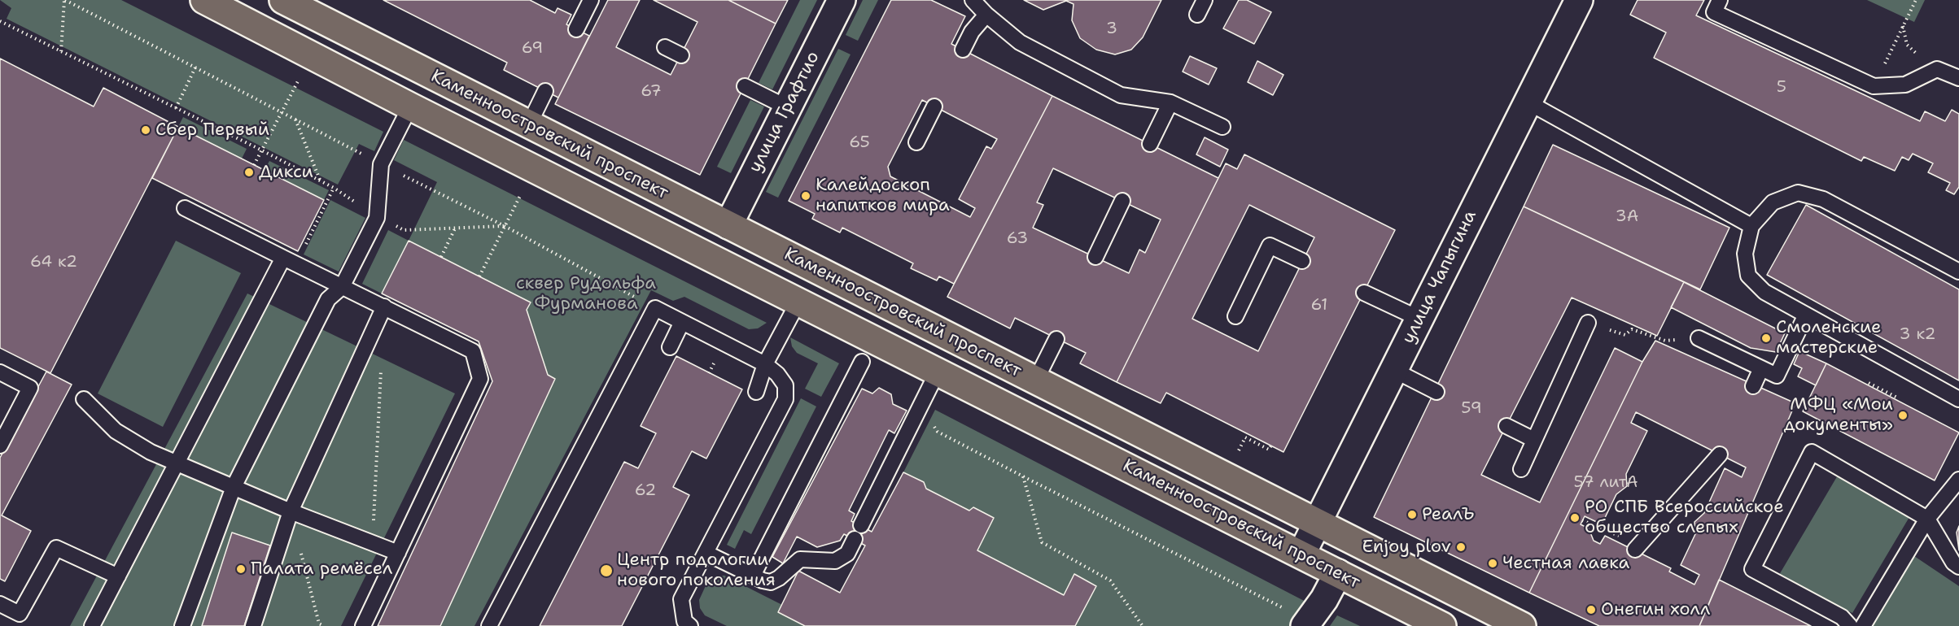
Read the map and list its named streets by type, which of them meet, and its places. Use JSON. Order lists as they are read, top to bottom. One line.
{"streets":{"main road":["Каменноостровский проспект"],"street":["улица Графтио","улица Чапыгина"]},"crossings":[["улица Графтио","Каменноостровский проспект"],["Каменноостровский проспект","улица Чапыгина"]],"parks":["сквер Рудольфа Фурманова"],"places":["Сбер Первый","Дикси","Калейдоскоп напитков мира","Смоленские мастерские","МФЦ «Мои документы»","РеалЪ","РО СПБ Всероссийское общество слепых","Enjoy plov","Честная лавка","Палата ремёсел","Центр подологии нового поколения","Онегин холл"],"house_numbers":["3","69","5","67","65","3А","63","64 к2","61","3 к2","59","57 литА","62"]}
